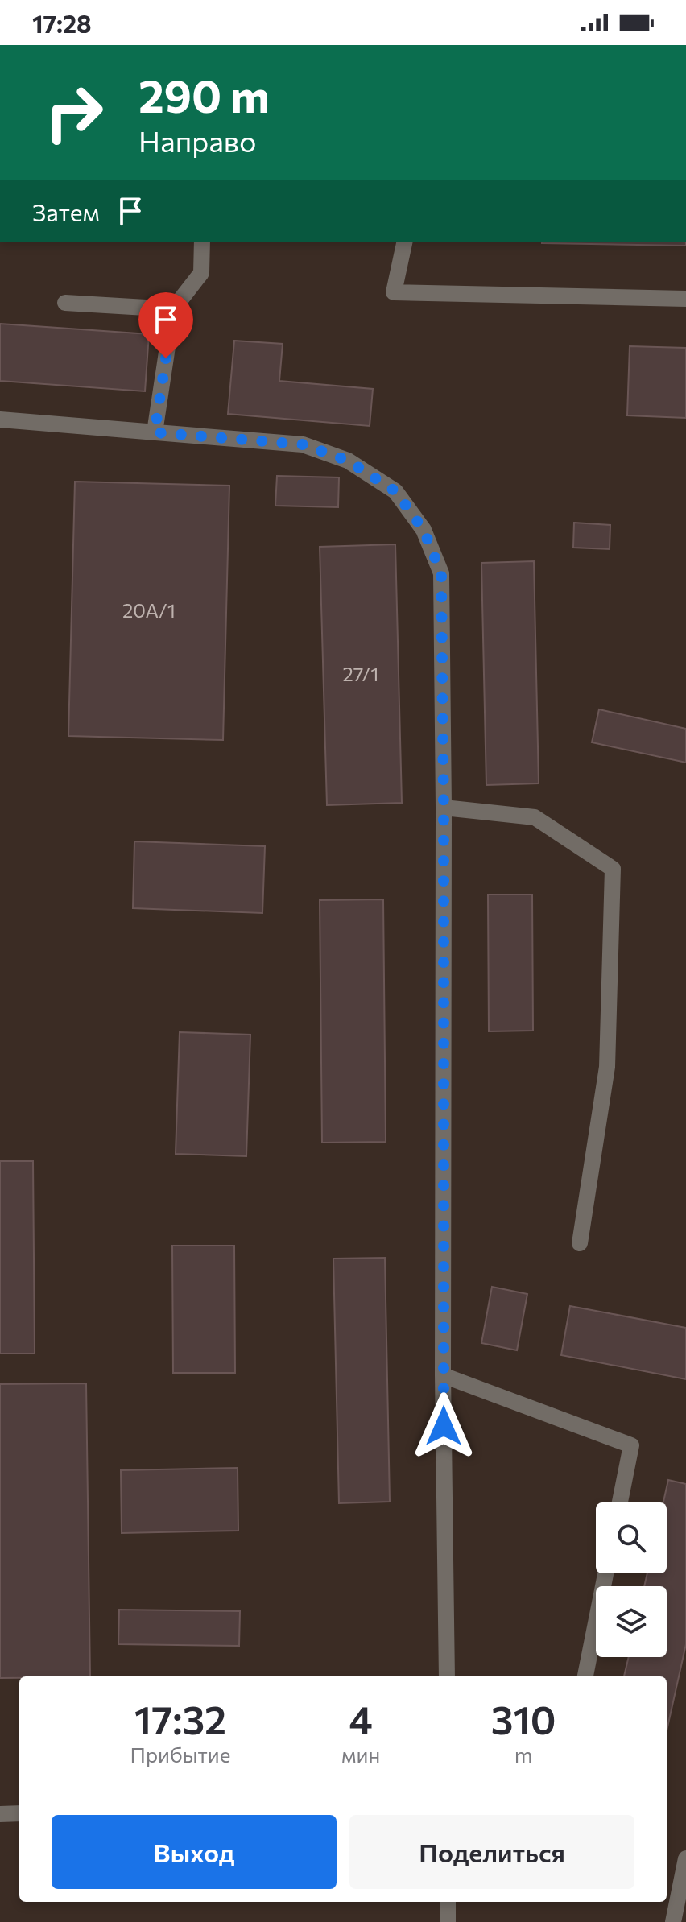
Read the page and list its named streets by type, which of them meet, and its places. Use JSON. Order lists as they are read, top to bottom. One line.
{"house_numbers":["20А/1","27/1"],"page":{"status":"17:28","turn":["290 m","Направо"],"then":"Затем","eta":["17:32","Прибытие","4","мин","310","m"],"buttons":["Выход","Поделиться"]}}
